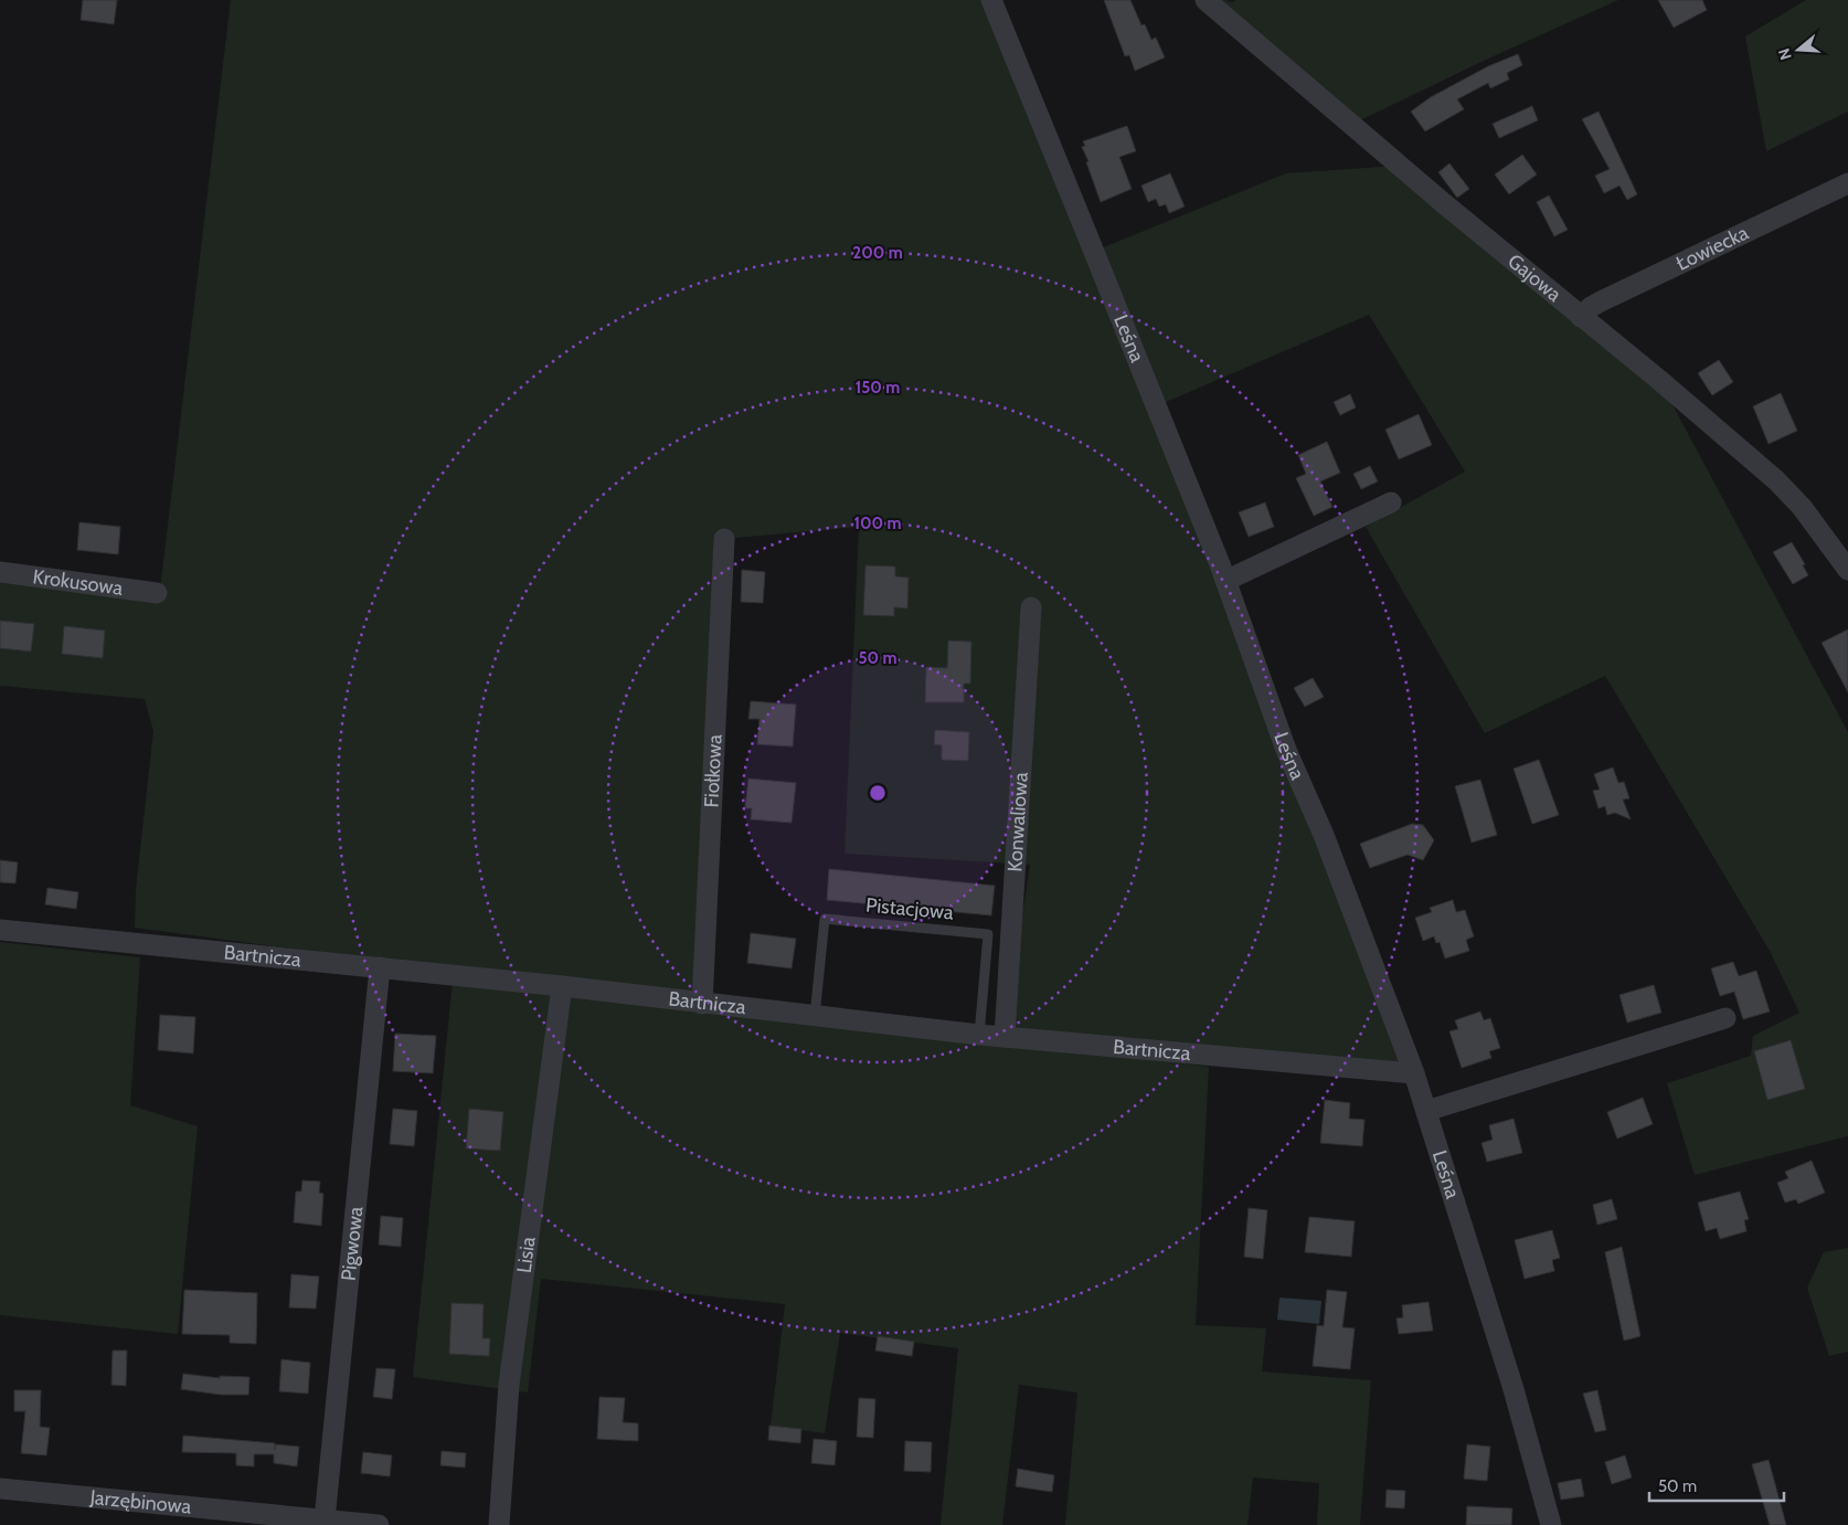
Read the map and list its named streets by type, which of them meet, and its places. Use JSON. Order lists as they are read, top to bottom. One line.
{"streets":{"street":["Łowiecka","Gajowa","Leśna","Krokusowa","Fiołkowa","Konwaliowa","Bartnicza","Pigwowa","Lisia","Jarzębinowa"],"lane":["Pistacjowa"]},"crossings":[["Łowiecka","Gajowa"],["Leśna","Bartnicza"],["Fiołkowa","Bartnicza"],["Konwaliowa","Bartnicza"],["Pistacjowa","Bartnicza"],["Bartnicza","Pigwowa"],["Bartnicza","Lisia"],["Pigwowa","Jarzębinowa"]],"scale_bar":"50 m","north":"left","rings":["200 m","150 m","100 m","50 m"]}
